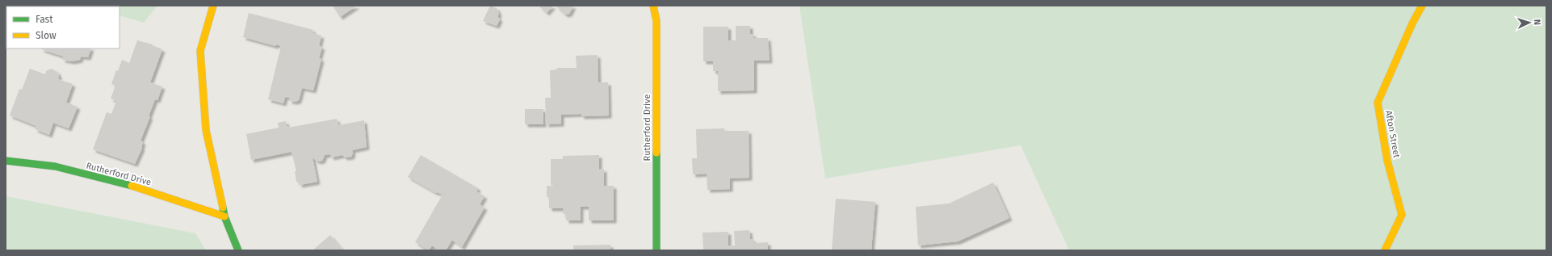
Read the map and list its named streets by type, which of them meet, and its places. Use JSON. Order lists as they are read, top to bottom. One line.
{"streets":{"street":["Rutherford Drive","Afton Street"]},"legend":["Fast","Slow"],"north":"right"}
